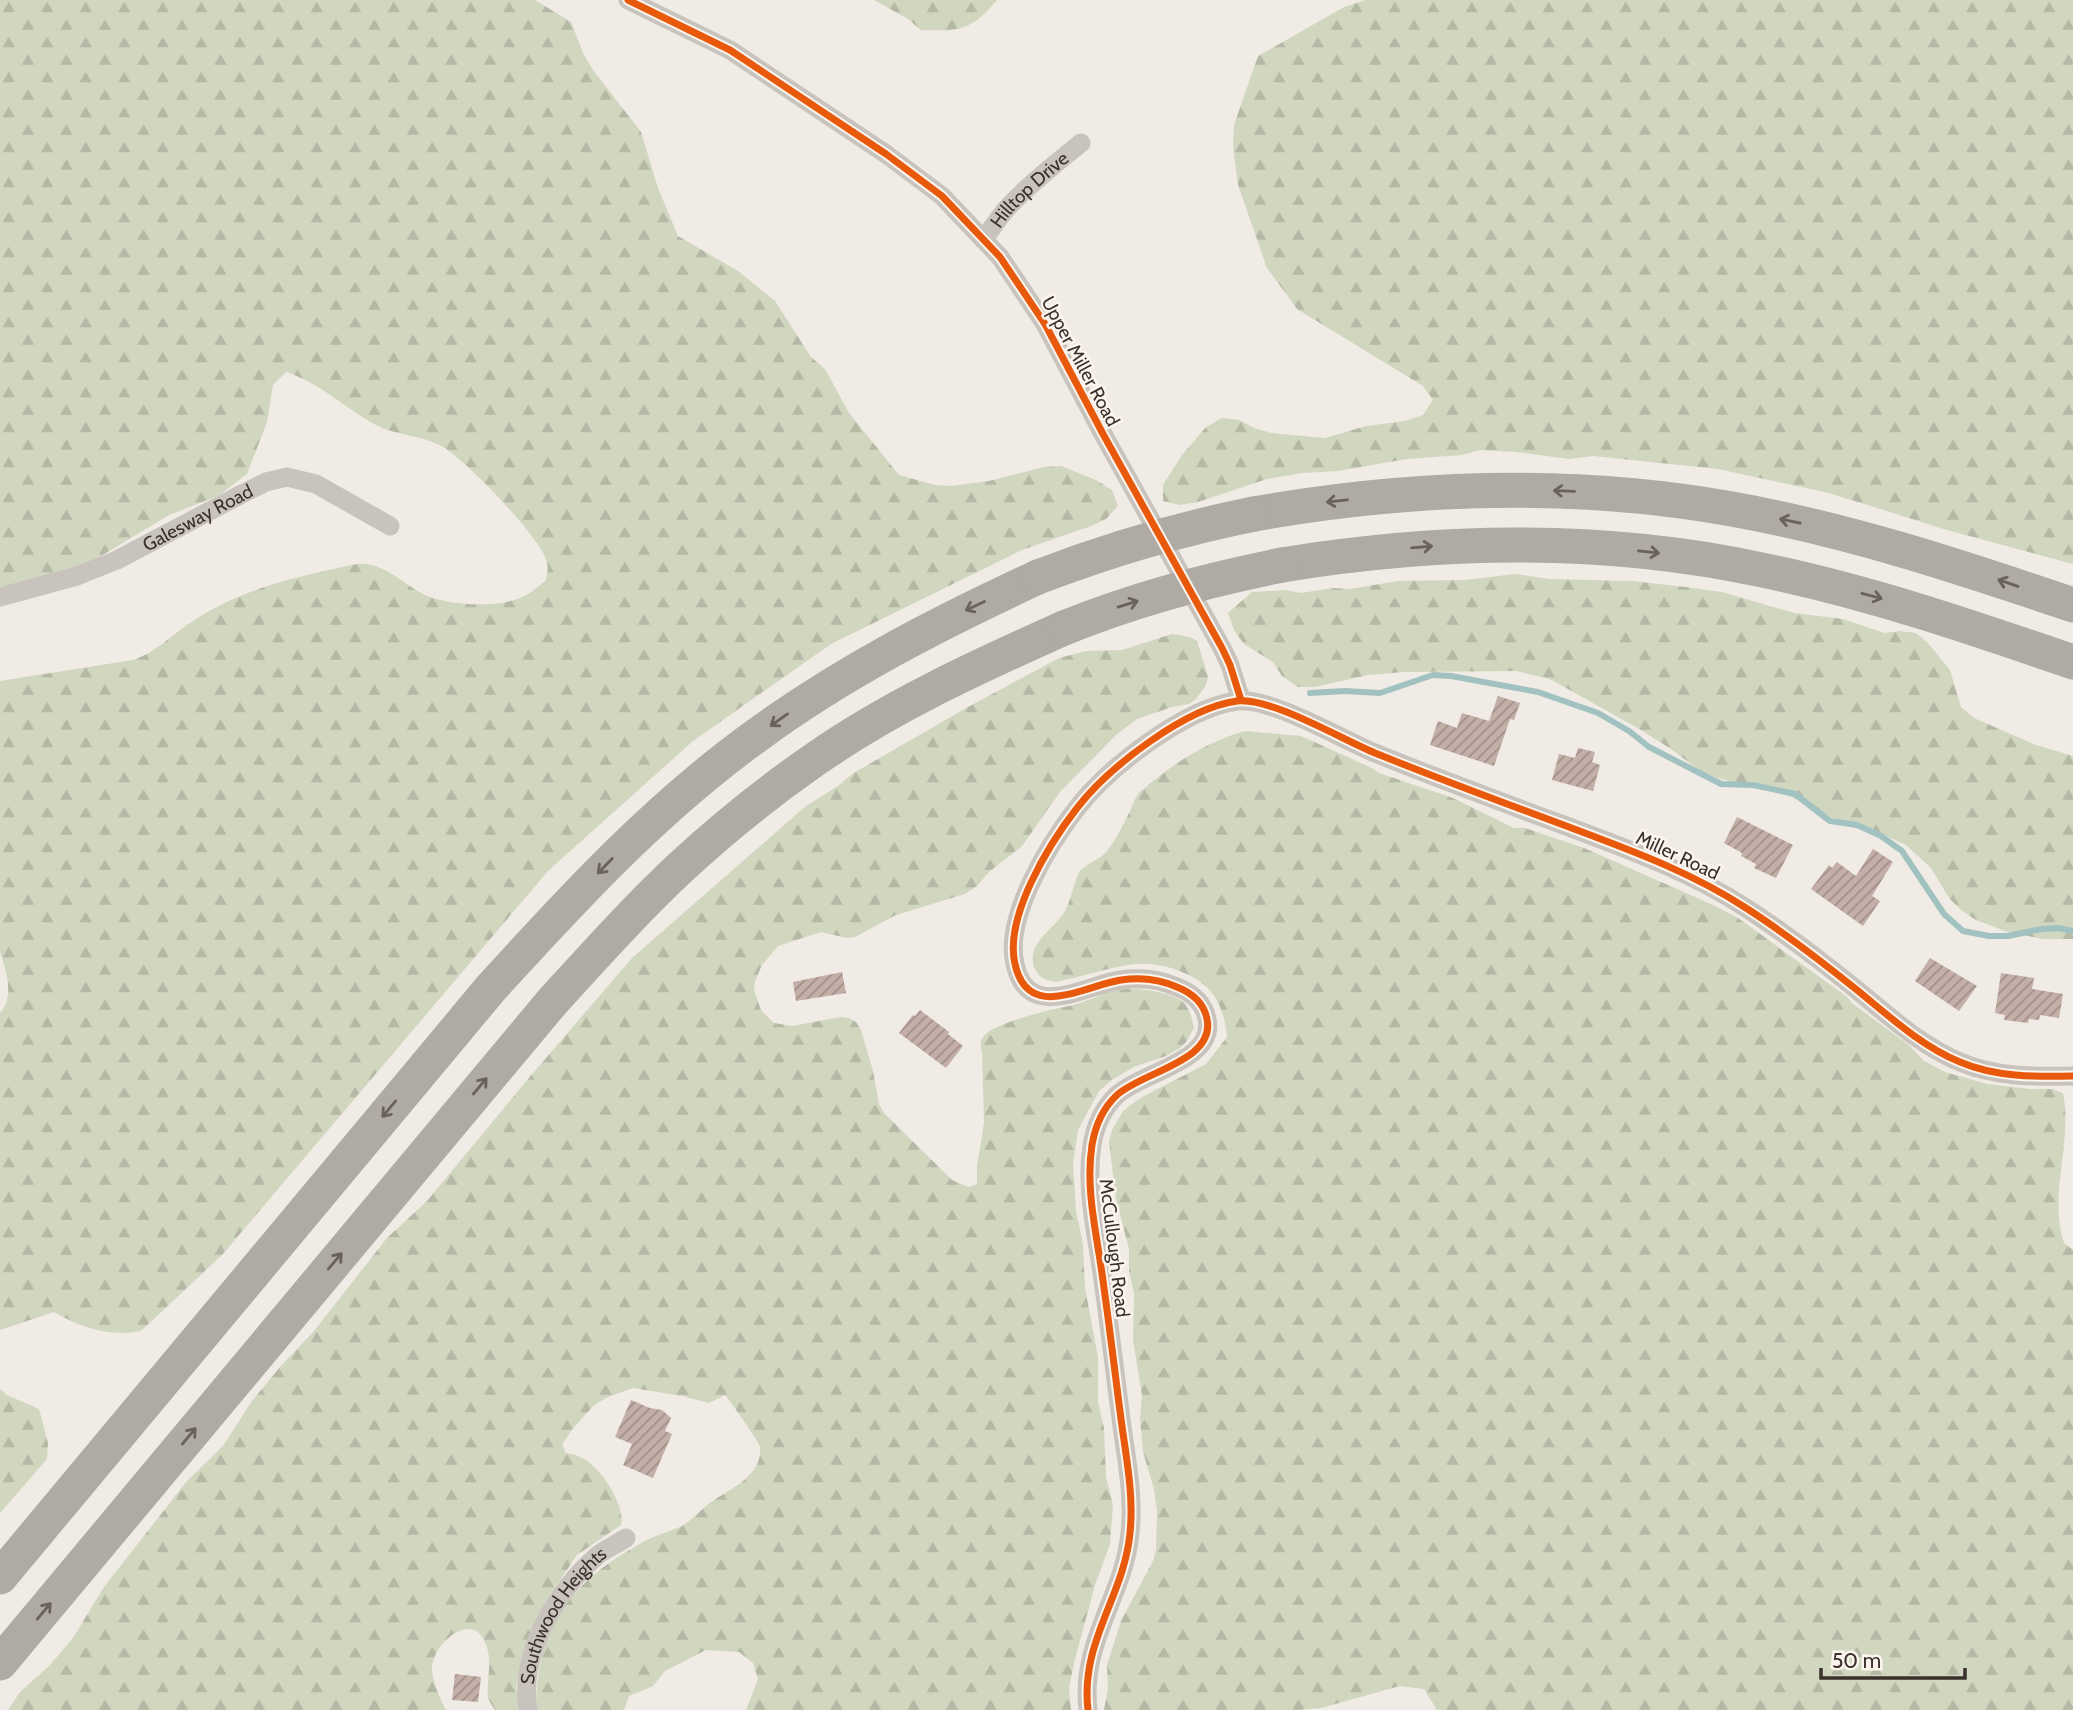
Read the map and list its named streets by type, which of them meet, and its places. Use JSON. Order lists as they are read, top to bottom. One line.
{"streets":{"street":["Hilltop Drive","Upper Miller Road","Galesway Road","Miller Road","McCullough Road","Southwood Heights"]},"crossings":[["Hilltop Drive","Upper Miller Road"],["Upper Miller Road","Miller Road"],["Upper Miller Road","McCullough Road"],["Miller Road","McCullough Road"]],"scale_bar":"50 m"}
